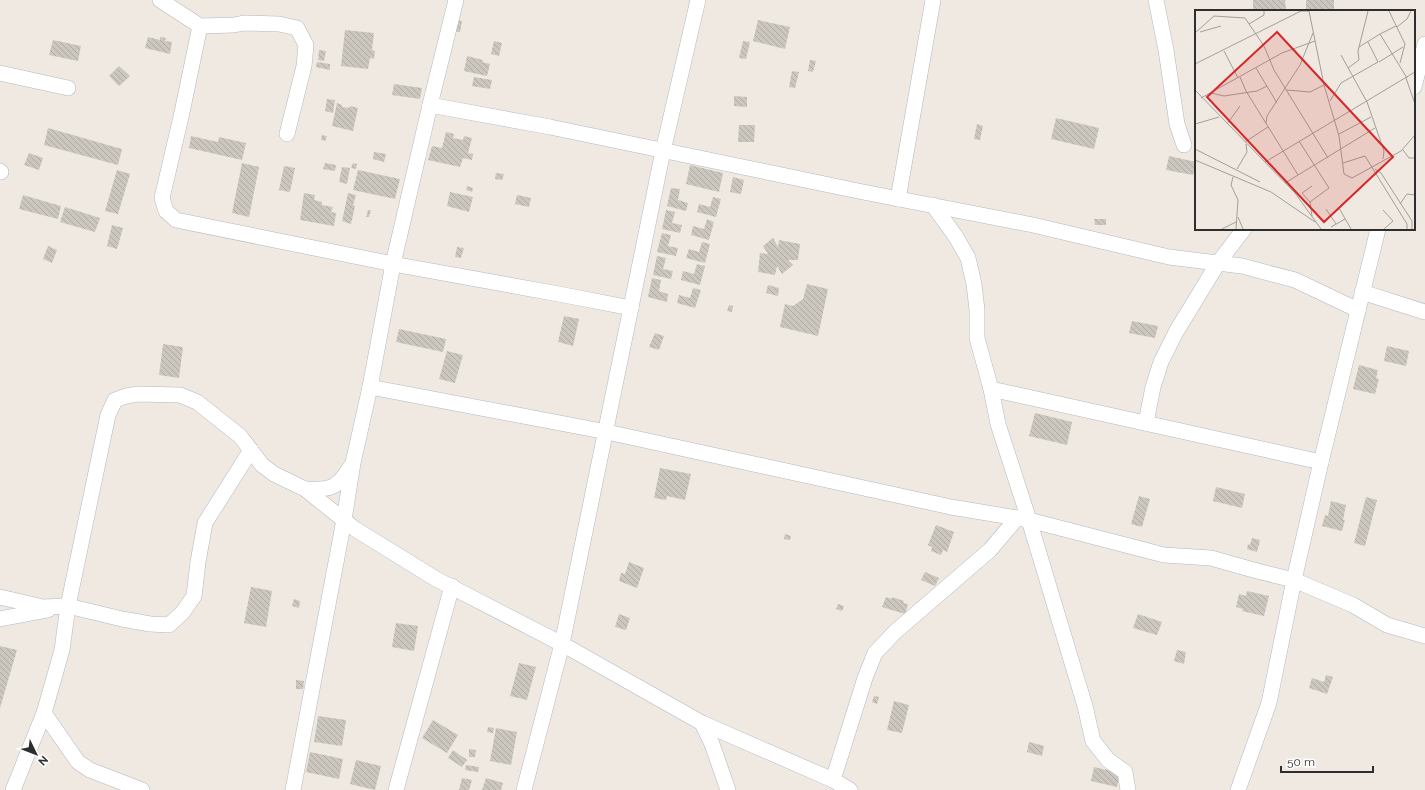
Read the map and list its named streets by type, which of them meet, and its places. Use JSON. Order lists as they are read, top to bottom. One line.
{"scale_bar":"50 m","north":"bottom right"}
